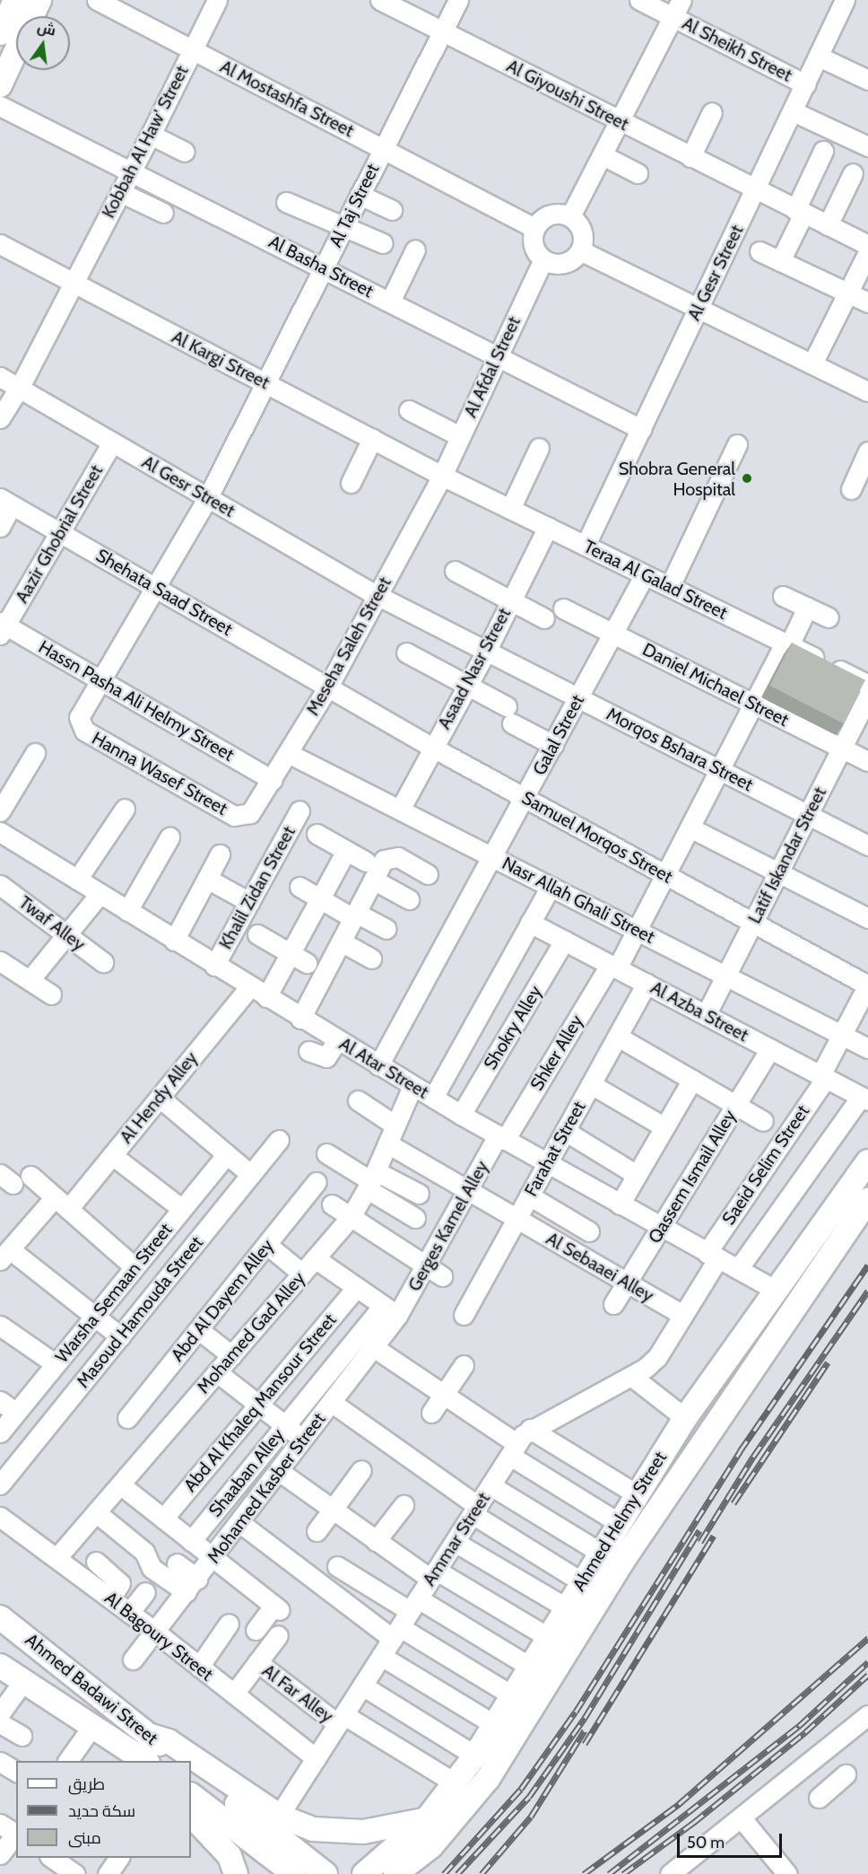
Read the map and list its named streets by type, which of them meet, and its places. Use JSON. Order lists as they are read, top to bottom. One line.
{"streets":{"main road":["Ahmed Helmy Street","Ahmed Badawi Street"],"street":["Al Sheikh Street","Al Giyoushi Street","Al Mostashfa Street","Kobbah Al Haw' Street","Al Taj Street","Al Basha Street","Al Gesr Street","Al Kargi Street","Al Afdal Street","Aazir Ghobrial Street","Teraa Al Galad Street","Shehata Saad Street","Meseha Saleh Street","Asaad Nasr Street","Daniel Michael Street","Hassn Pasha Ali Helmy Street","Galal Street","Morqos Bshara Street","Hanna Wasef Street","Samuel Morqos Street","Latif Iskandar Street","Khalil Zidan Street","Nasr Allah Ghali Street","Twaf Alley","Al Azba Street","Shokry Alley","Shker Alley","Al Atar Street","Al Hendy Alley","Farahat Street","Saeid Selim Street","Qassem Ismail Alley","Gerges Kamel Alley","Al Sebaaei Alley","Warsha Semaan Street","Abd Al Dayem Alley","Masoud Hamouda Street","Mohamed Gad Alley","Abd Al Khaleq Mansour Street","Shaaban Alley","Mohamed Kasber Street","Ammar Street","Al Bagoury Street","Al Far Alley"]},"crossings":[["Al Sheikh Street","Al Gesr Street"],["Al Giyoushi Street","Al Taj Street"],["Al Giyoushi Street","Al Gesr Street"],["Al Mostashfa Street","Kobbah Al Haw' Street"],["Al Mostashfa Street","Al Taj Street"],["Al Mostashfa Street","Al Afdal Street"],["Kobbah Al Haw' Street","Al Basha Street"],["Kobbah Al Haw' Street","Al Gesr Street"],["Kobbah Al Haw' Street","Al Kargi Street"],["Al Taj Street","Al Basha Street"],["Al Taj Street","Al Gesr Street"],["Al Taj Street","Al Kargi Street"],["Al Taj Street","Shehata Saad Street"],["Al Taj Street","Hassn Pasha Ali Helmy Street"],["Al Taj Street","Hanna Wasef Street"],["Al Basha Street","Al Gesr Street"],["Al Basha Street","Al Afdal Street"],["Al Gesr Street","Aazir Ghobrial Street"],["Al Gesr Street","Teraa Al Galad Street"],["Al Gesr Street","Meseha Saleh Street"],["Al Gesr Street","Morqos Bshara Street"],["Al Kargi Street","Al Afdal Street"],["Al Kargi Street","Teraa Al Galad Street"],["Al Kargi Street","Meseha Saleh Street"],["Al Afdal Street","Teraa Al Galad Street"],["Al Afdal Street","Meseha Saleh Street"],["Aazir Ghobrial Street","Shehata Saad Street"],["Aazir Ghobrial Street","Hassn Pasha Ali Helmy Street"],["Teraa Al Galad Street","Meseha Saleh Street"],["Teraa Al Galad Street","Asaad Nasr Street"],["Teraa Al Galad Street","Galal Street"],["Teraa Al Galad Street","Shker Alley"],["Shehata Saad Street","Meseha Saleh Street"],["Shehata Saad Street","Samuel Morqos Street"],["Meseha Saleh Street","Hassn Pasha Ali Helmy Street"],["Meseha Saleh Street","Morqos Bshara Street"],["Meseha Saleh Street","Hanna Wasef Street"],["Meseha Saleh Street","Samuel Morqos Street"],["Meseha Saleh Street","Nasr Allah Ghali Street"],["Asaad Nasr Street","Morqos Bshara Street"],["Asaad Nasr Street","Samuel Morqos Street"],["Asaad Nasr Street","Nasr Allah Ghali Street"],["Daniel Michael Street","Galal Street"],["Daniel Michael Street","Latif Iskandar Street"],["Daniel Michael Street","Shker Alley"],["Galal Street","Morqos Bshara Street"],["Galal Street","Samuel Morqos Street"],["Galal Street","Nasr Allah Ghali Street"],["Galal Street","Al Atar Street"],["Morqos Bshara Street","Latif Iskandar Street"],["Morqos Bshara Street","Shker Alley"],["Samuel Morqos Street","Latif Iskandar Street"],["Samuel Morqos Street","Shker Alley"],["Samuel Morqos Street","Saeid Selim Street"],["Latif Iskandar Street","Nasr Allah Ghali Street"],["Latif Iskandar Street","Al Azba Street"],["Khalil Zidan Street","Al Atar Street"],["Nasr Allah Ghali Street","Shker Alley"],["Nasr Allah Ghali Street","Saeid Selim Street"],["Al Azba Street","Shokry Alley"],["Al Azba Street","Shker Alley"],["Al Azba Street","Farahat Street"],["Al Azba Street","Saeid Selim Street"],["Al Azba Street","Qassem Ismail Alley"],["Shokry Alley","Al Atar Street"],["Shker Alley","Al Atar Street"],["Shker Alley","Gerges Kamel Alley"],["Al Atar Street","Al Hendy Alley"],["Al Atar Street","Farahat Street"],["Al Atar Street","Saeid Selim Street"],["Al Atar Street","Qassem Ismail Alley"],["Al Atar Street","Gerges Kamel Alley"],["Al Atar Street","Mohamed Gad Alley"],["Al Atar Street","Ahmed Helmy Street"],["Farahat Street","Al Sebaaei Alley"],["Saeid Selim Street","Al Sebaaei Alley"],["Saeid Selim Street","Ammar Street"],["Qassem Ismail Alley","Al Sebaaei Alley"],["Gerges Kamel Alley","Al Sebaaei Alley"],["Gerges Kamel Alley","Shaaban Alley"],["Gerges Kamel Alley","Mohamed Kasber Street"],["Al Sebaaei Alley","Mohamed Gad Alley"],["Al Sebaaei Alley","Ammar Street"],["Mohamed Gad Alley","Al Bagoury Street"],["Shaaban Alley","Mohamed Kasber Street"],["Mohamed Kasber Street","Al Bagoury Street"],["Ahmed Helmy Street","Al Far Alley"],["Ammar Street","Al Bagoury Street"],["Ammar Street","Al Far Alley"]],"places":["Shobra General Hospital"],"legend":["طريق","سكة حديد","مبنى"],"scale_bar":"50 m","north":"top"}
